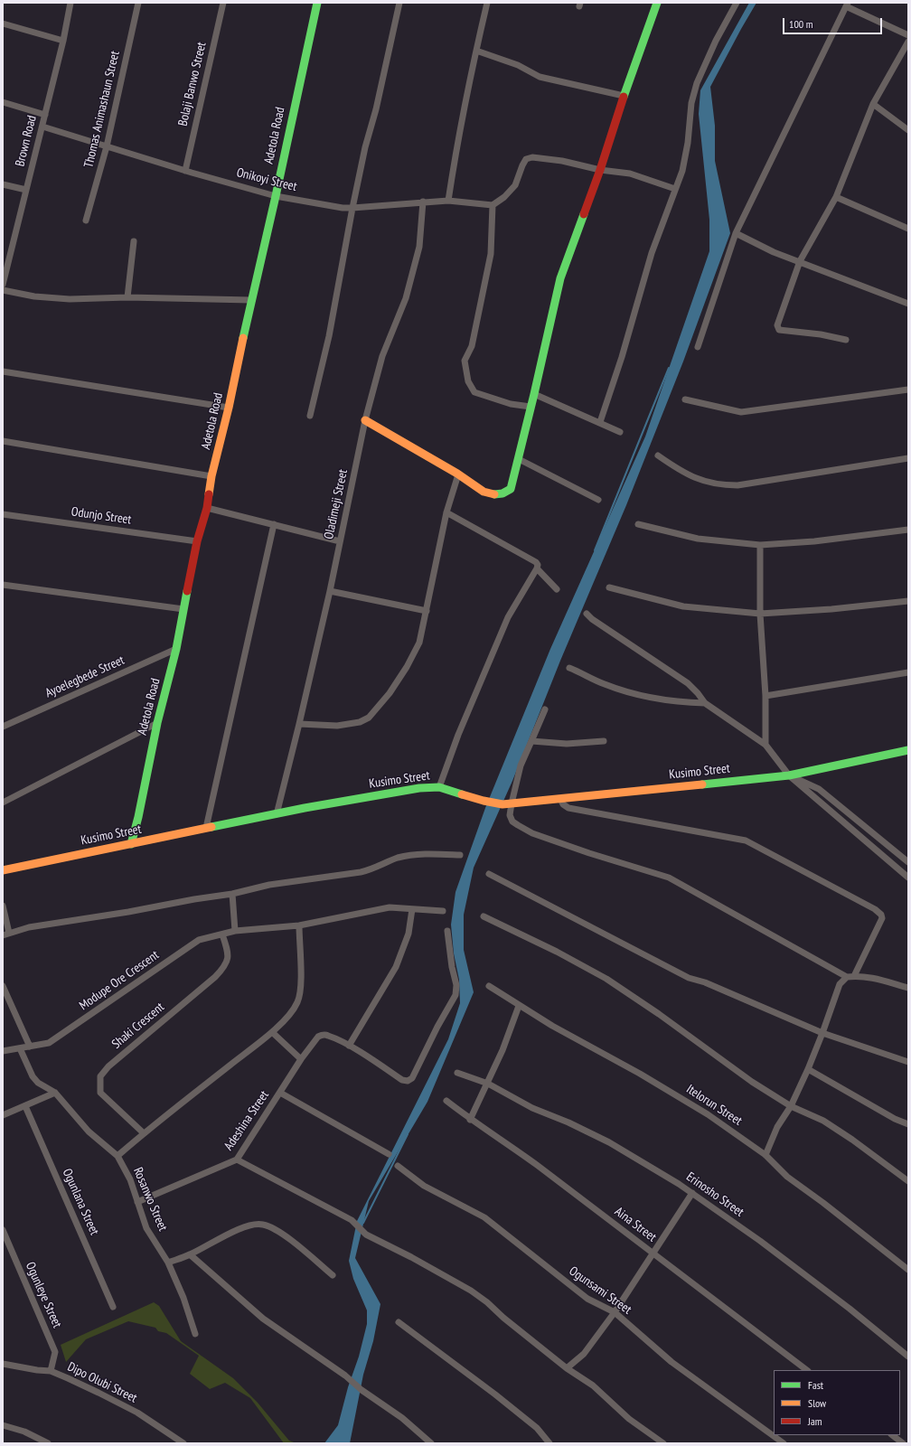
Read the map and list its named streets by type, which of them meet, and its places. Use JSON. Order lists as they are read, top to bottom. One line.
{"streets":{"street":["Bolaji Banwo Street","Thomas Animashaun Street","Adetola Road","Brown Road","Onikoyi Street","Oladimeji Street","Odunjo Street","Ayoelegbede Street","Kusimo Street","Modupe Ore Crescent","Shaki Crescent","Itelorun Street","Adeshina Street","Erinosho Street","Rosanwo Street","Ogunlana Street","Aina Street","Ogunsami Street","Ogunleye Street","Dipo Olubi Street"]},"crossings":[["Bolaji Banwo Street","Onikoyi Street"],["Thomas Animashaun Street","Onikoyi Street"],["Adetola Road","Onikoyi Street"],["Adetola Road","Odunjo Street"],["Adetola Road","Ayoelegbede Street"],["Adetola Road","Kusimo Street"],["Brown Road","Onikoyi Street"],["Onikoyi Street","Oladimeji Street"],["Oladimeji Street","Kusimo Street"],["Modupe Ore Crescent","Shaki Crescent"],["Modupe Ore Crescent","Rosanwo Street"],["Adeshina Street","Rosanwo Street"],["Ogunleye Street","Dipo Olubi Street"]],"legend":["Fast","Slow","Jam"],"scale_bar":"100 m"}
